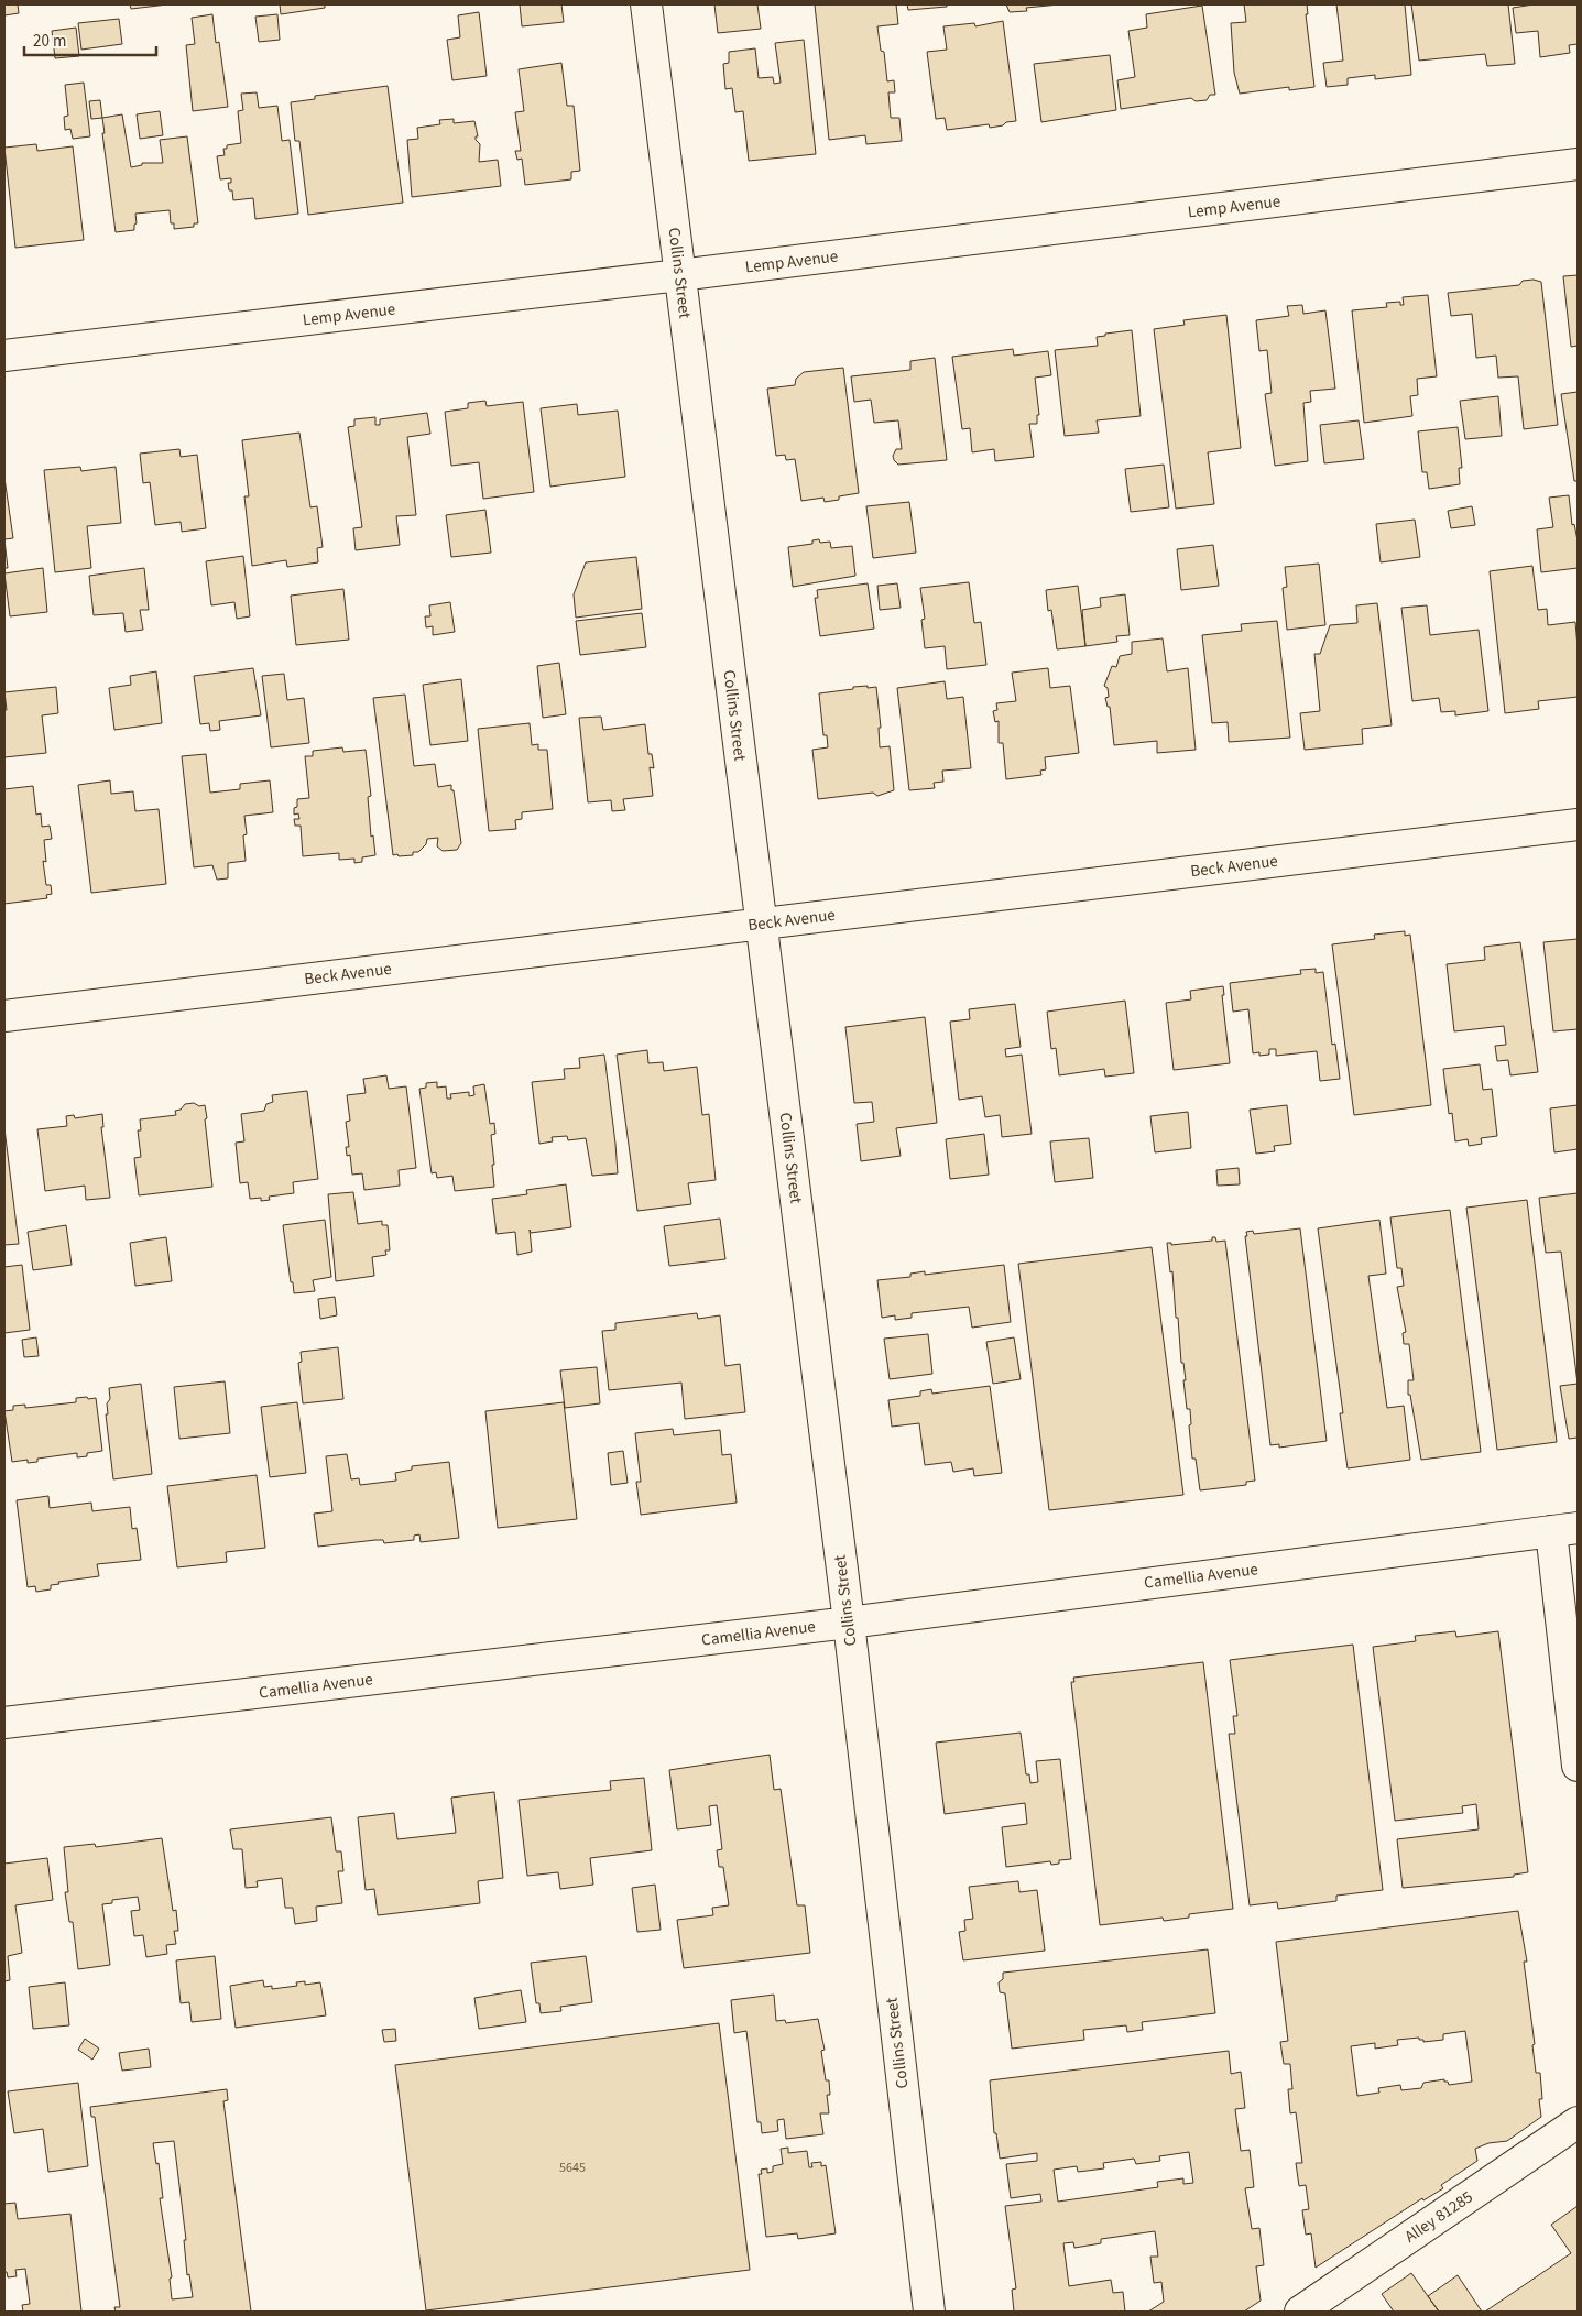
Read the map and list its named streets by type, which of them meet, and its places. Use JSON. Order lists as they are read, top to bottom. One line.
{"streets":{"street":["Lemp Avenue","Collins Street","Beck Avenue","Camellia Avenue","Alley 81285"]},"crossings":[["Lemp Avenue","Collins Street"],["Collins Street","Beck Avenue"],["Collins Street","Camellia Avenue"]],"house_numbers":["5645"],"scale_bar":"20 m"}
